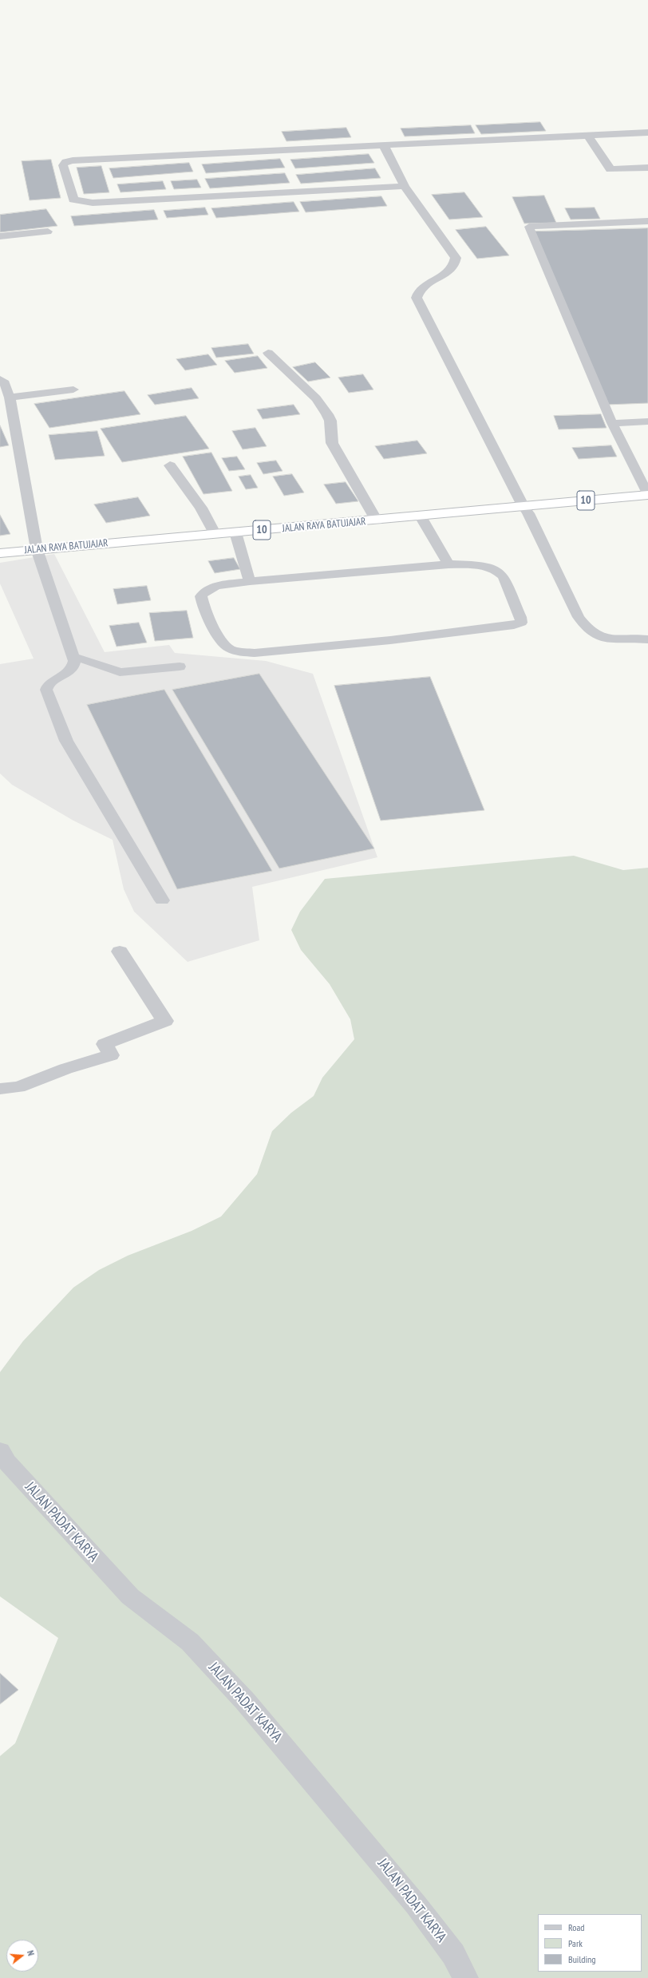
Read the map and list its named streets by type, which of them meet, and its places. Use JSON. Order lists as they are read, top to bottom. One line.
{"streets":{"highway":["10","JALAN RAYA BATUJAJAR"],"street":["JALAN PADAT KARYA"]},"legend":["Road","Park","Building"],"north":"right"}
